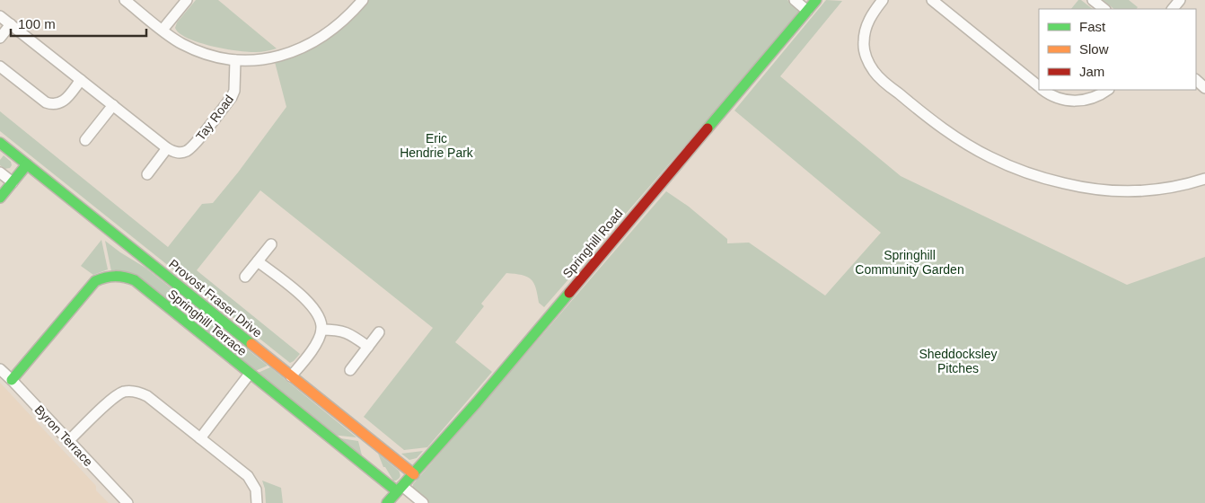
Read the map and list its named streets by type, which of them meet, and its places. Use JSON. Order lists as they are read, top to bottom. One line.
{"streets":{"street":["Tay Road","Springhill Road","Provost Fraser Drive","Springhill Terrace","Byron Terrace"]},"crossings":[["Springhill Road","Provost Fraser Drive"],["Springhill Road","Springhill Terrace"],["Springhill Terrace","Byron Terrace"]],"parks":["Eric Hendrie Park","Springhill Community Garden","Sheddocksley Pitches"],"legend":["Fast","Slow","Jam"],"scale_bar":"100 m"}
